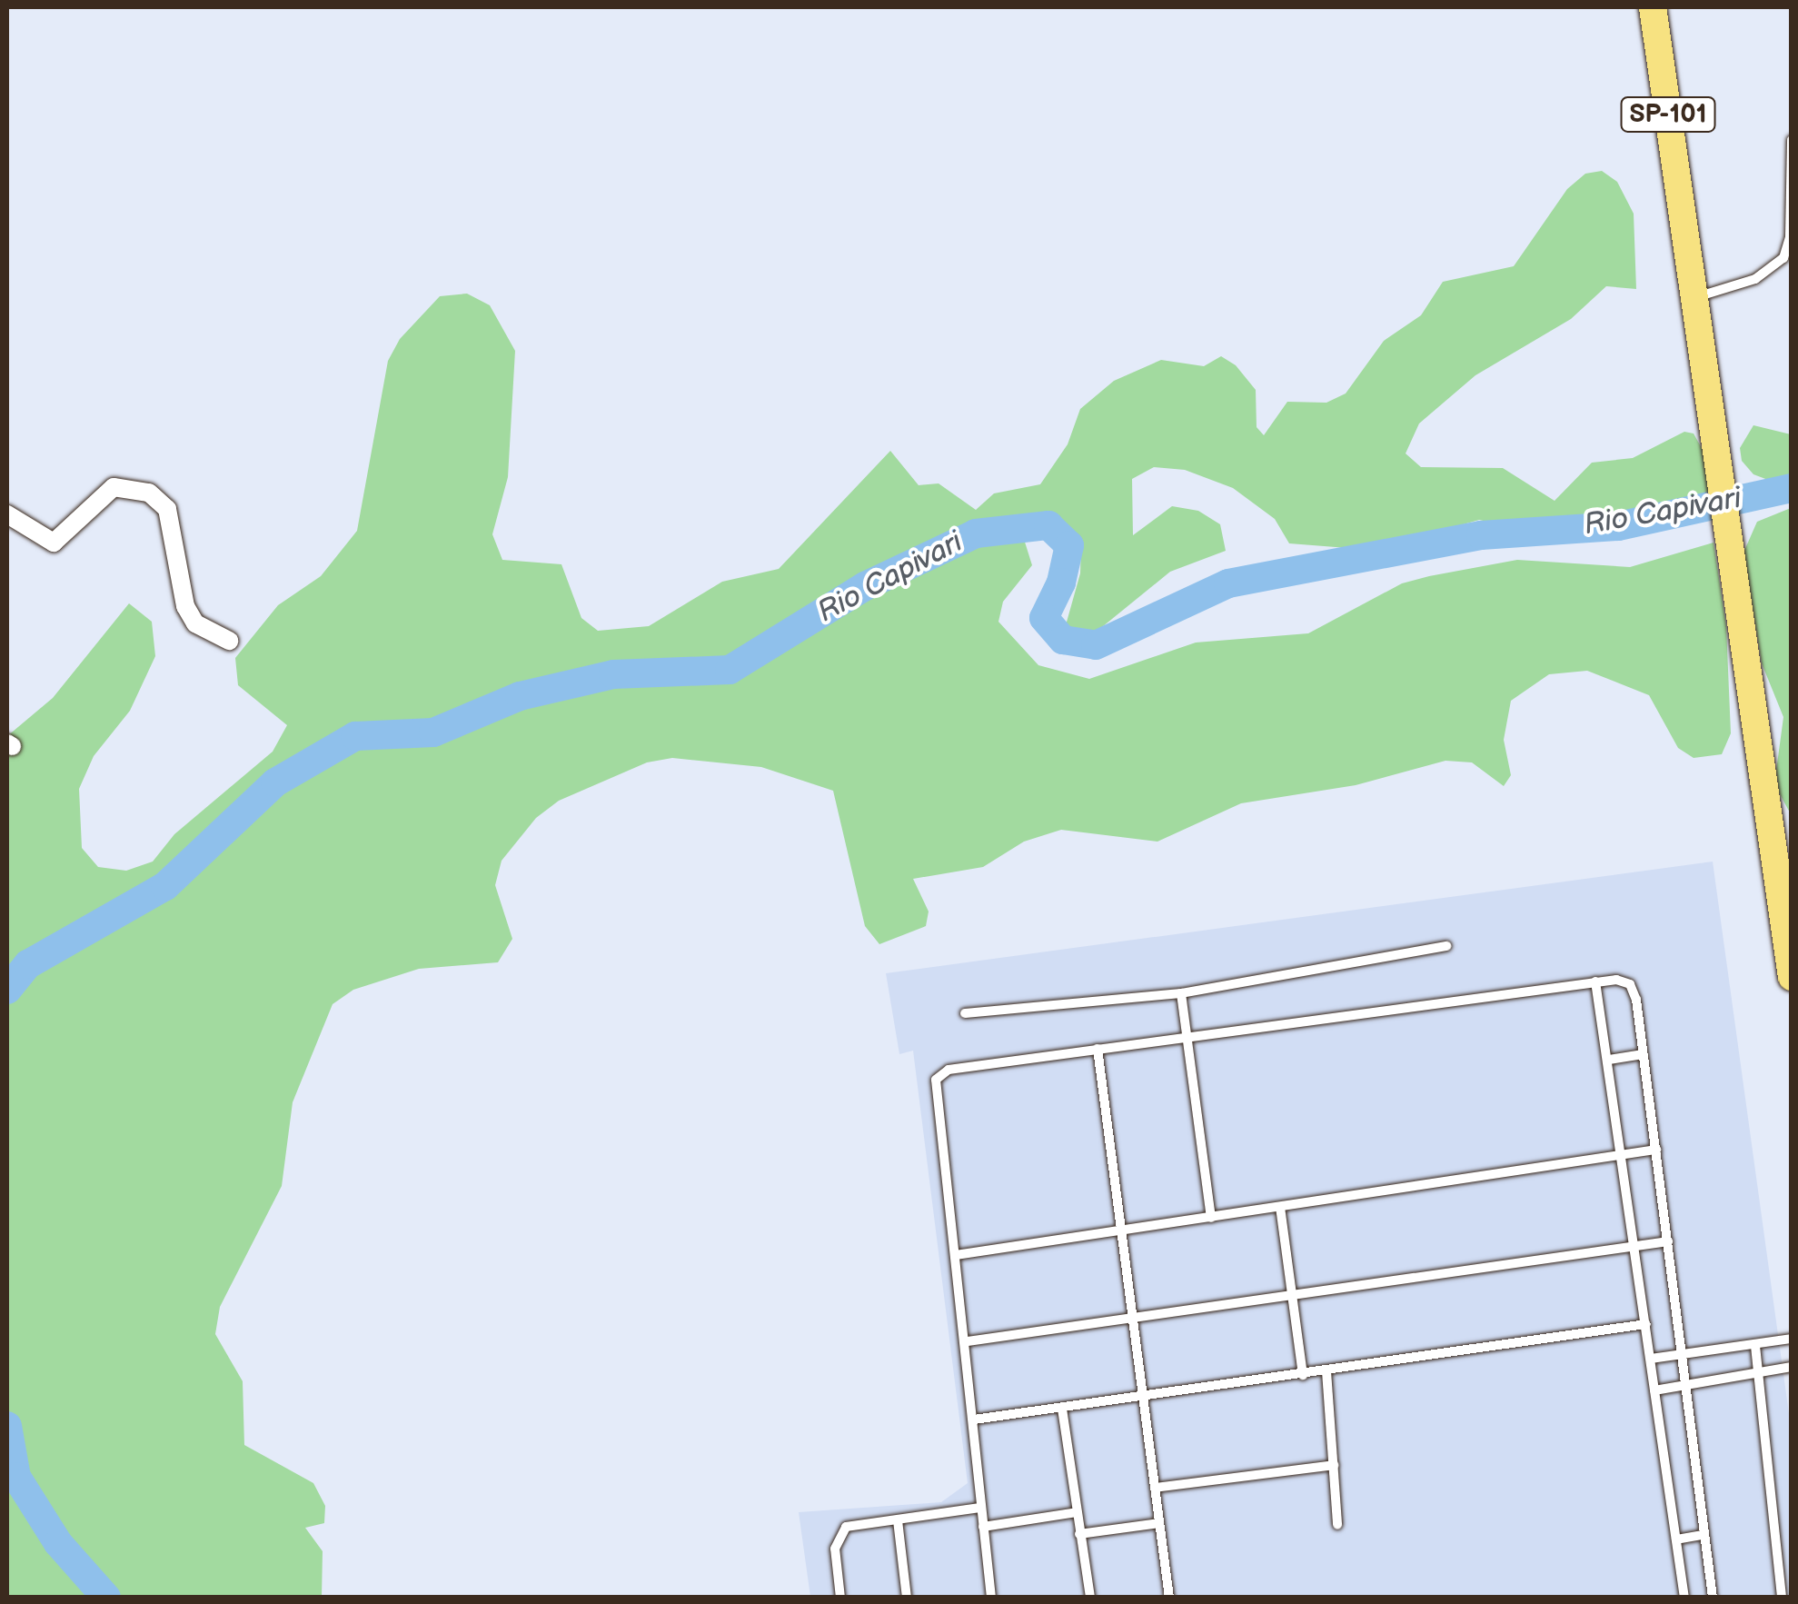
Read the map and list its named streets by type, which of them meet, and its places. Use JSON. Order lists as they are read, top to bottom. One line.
{"streets":{"main road":["SP-101"]},"water":["Rio Capivari"]}
